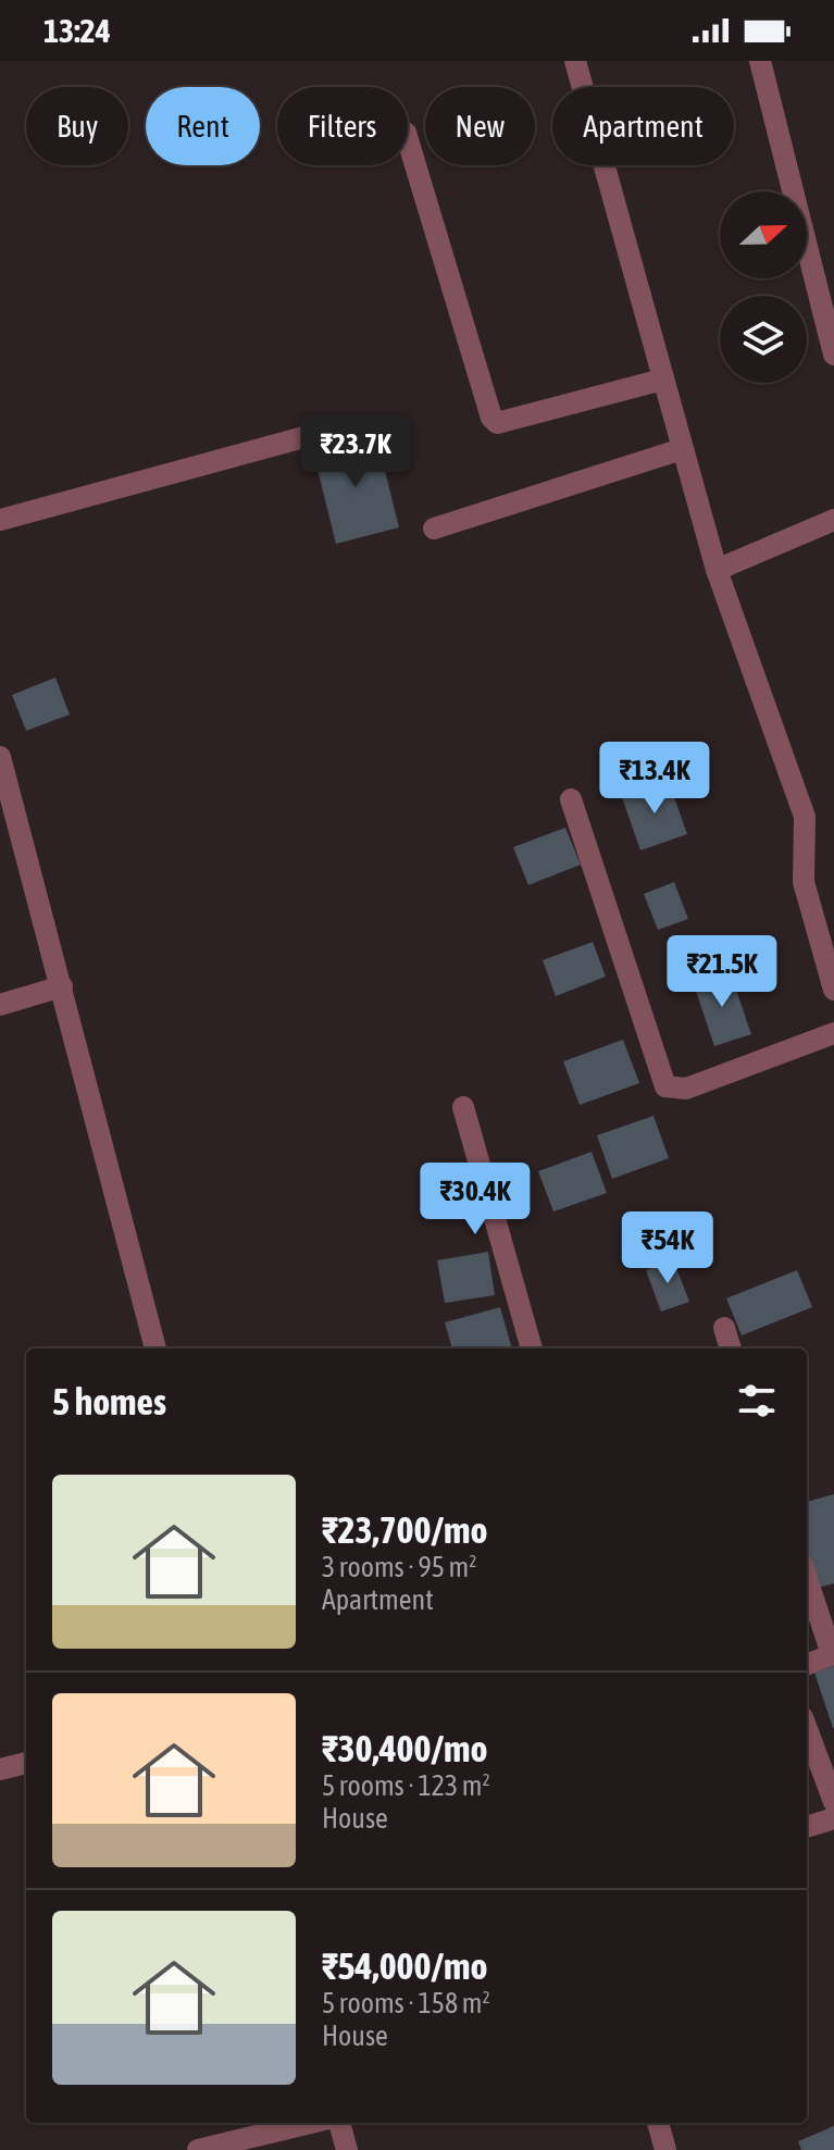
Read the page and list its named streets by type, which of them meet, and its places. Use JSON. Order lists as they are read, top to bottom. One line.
{"north":"right","page":{"status":"13:24","chip":["Buy","Rent","Filters","New","Apartment"],"price":["₹23.7K","₹13.4K","₹21.5K","₹30.4K","₹54K"],"heading":"5 homes","list":[{"name":"₹23,700/mo","note":"3 rooms · 95 m² · Apartment"},{"name":"₹30,400/mo","note":"5 rooms · 123 m² · House"},{"name":"₹54,000/mo","note":"5 rooms · 158 m² · House"}]}}
